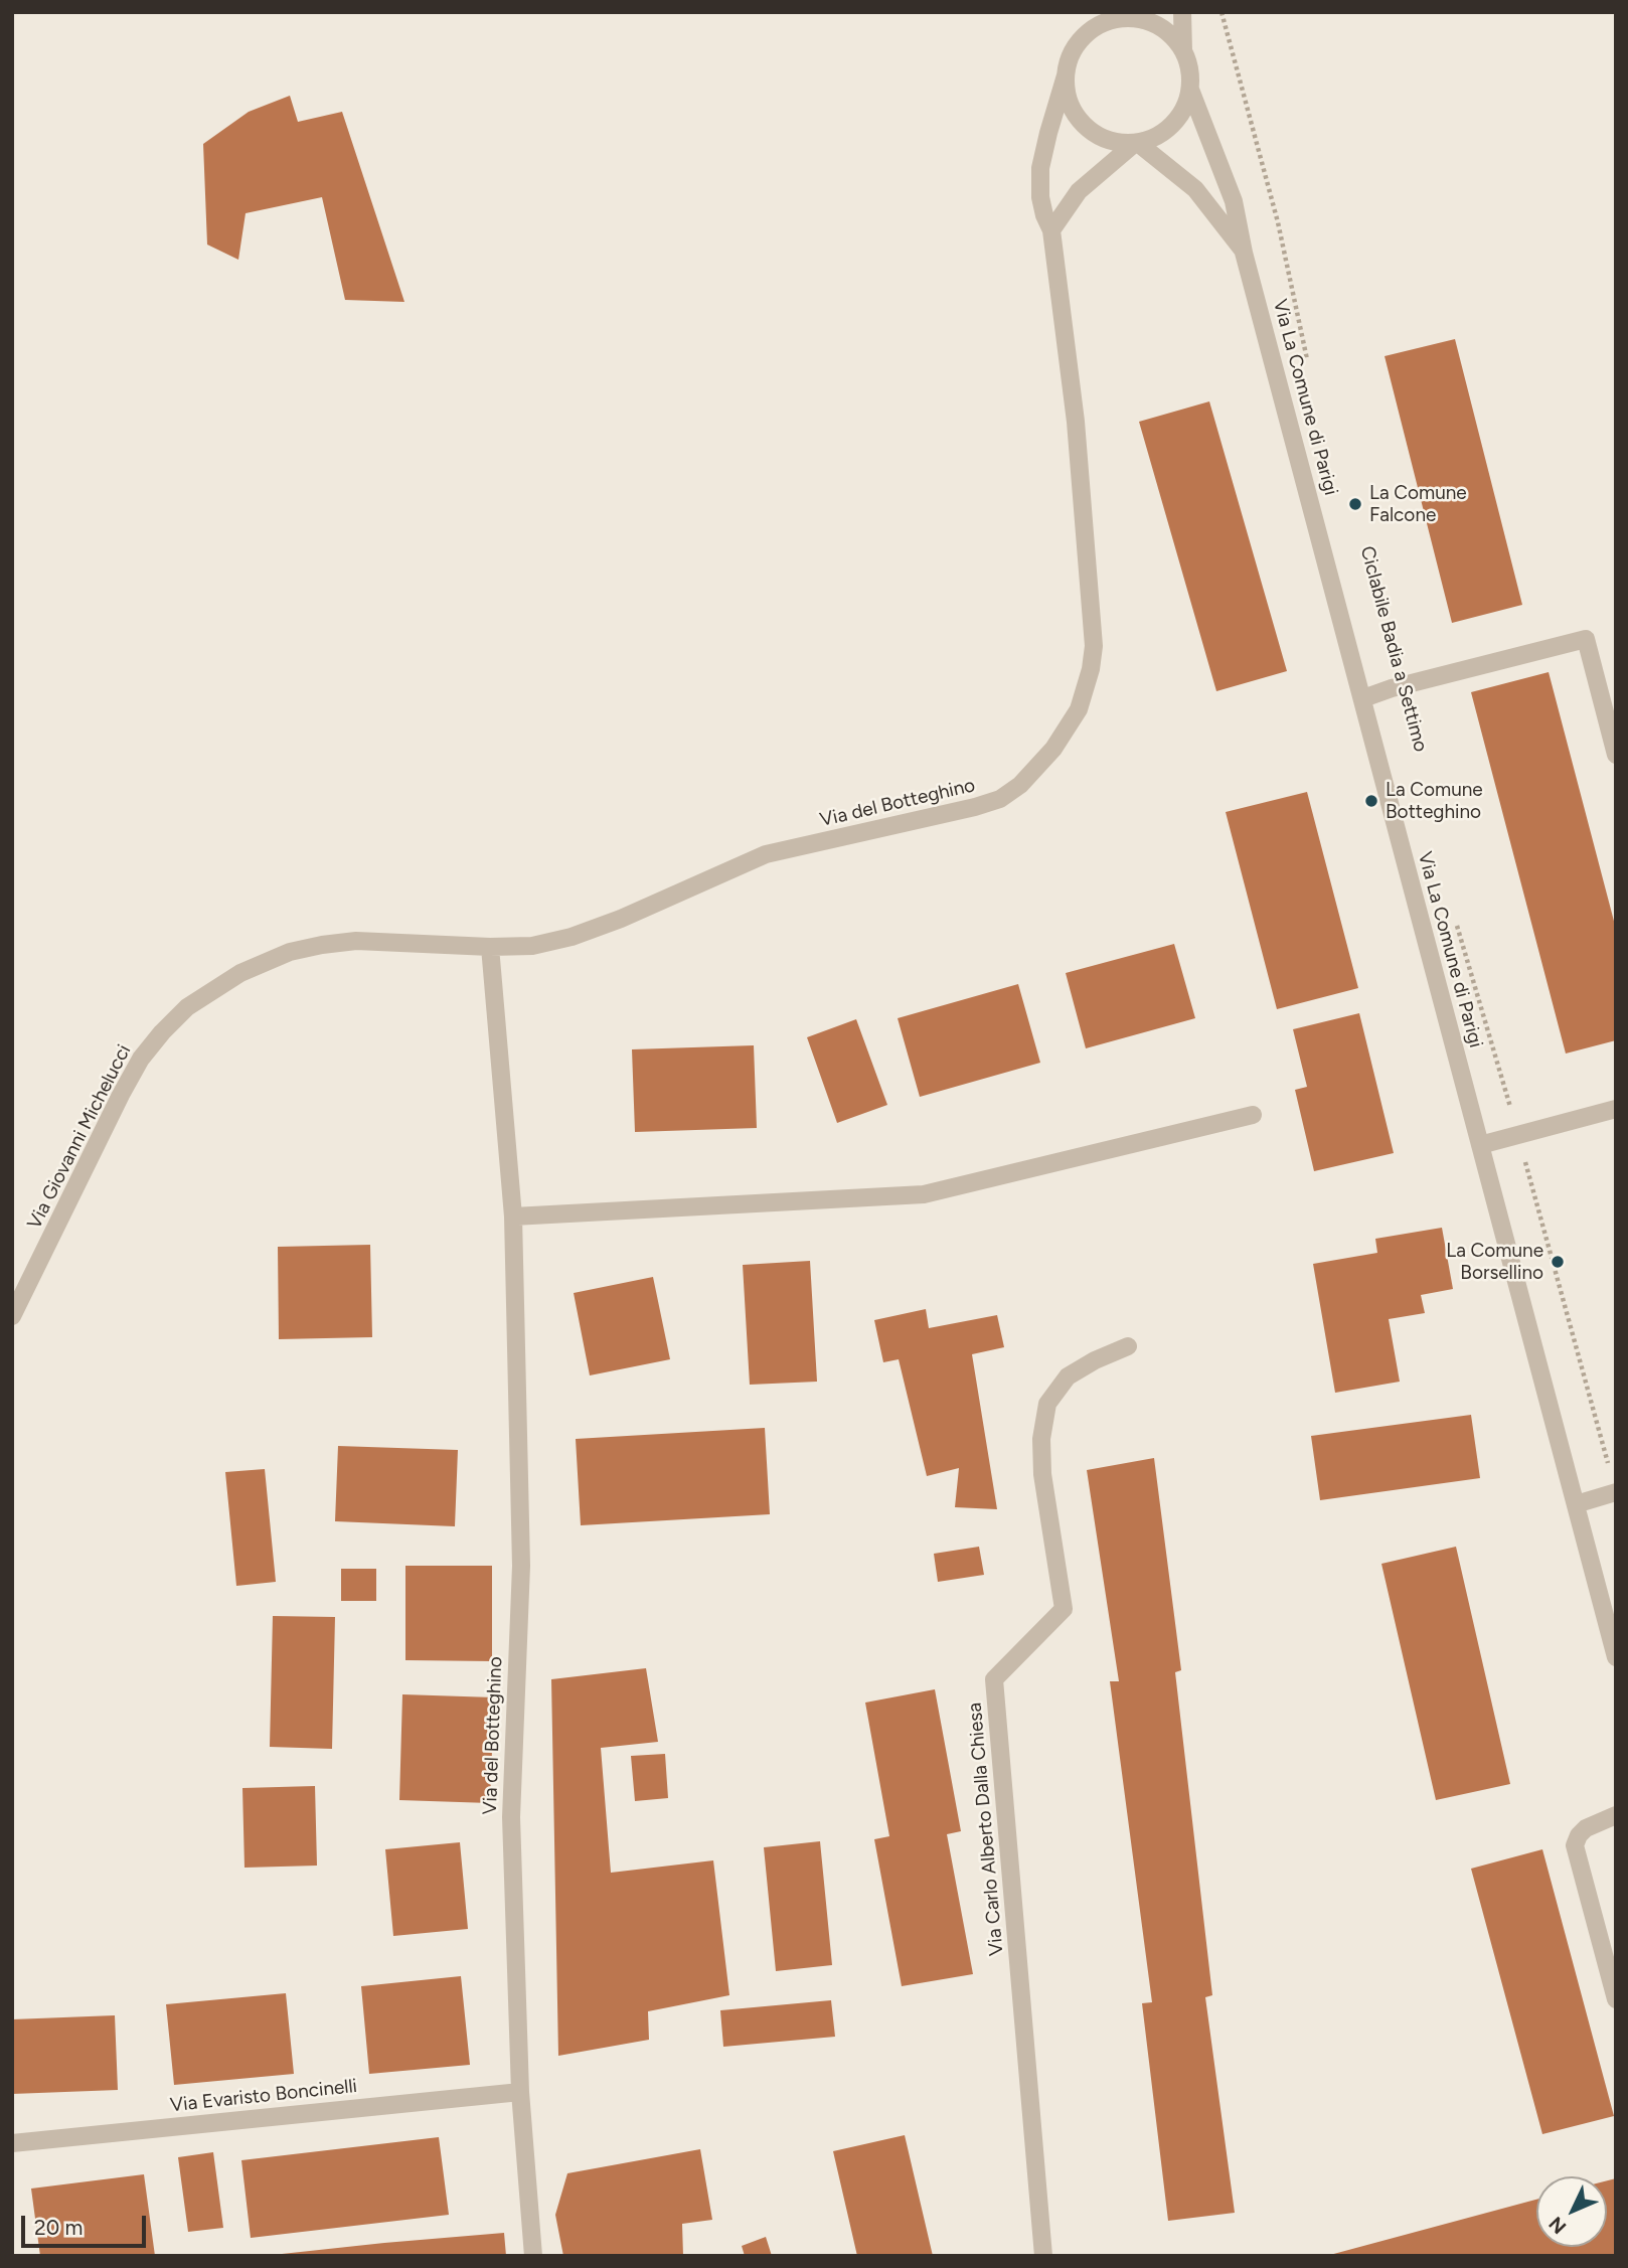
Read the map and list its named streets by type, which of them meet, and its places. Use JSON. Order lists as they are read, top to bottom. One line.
{"streets":{"street":["Via La Comune di Parigi","Via del Botteghino","Via Giovanni Michelucci","Via Carlo Alberto Dalla Chiesa","Via Evaristo Boncinelli"]},"crossings":[["Via La Comune di Parigi","Via del Botteghino"],["Via del Botteghino","Via Giovanni Michelucci"],["Via del Botteghino","Via Evaristo Boncinelli"]],"places":["La Comune Falcone","La Comune Botteghino","La Comune Borsellino"],"scale_bar":"20 m","north":"bottom left"}
